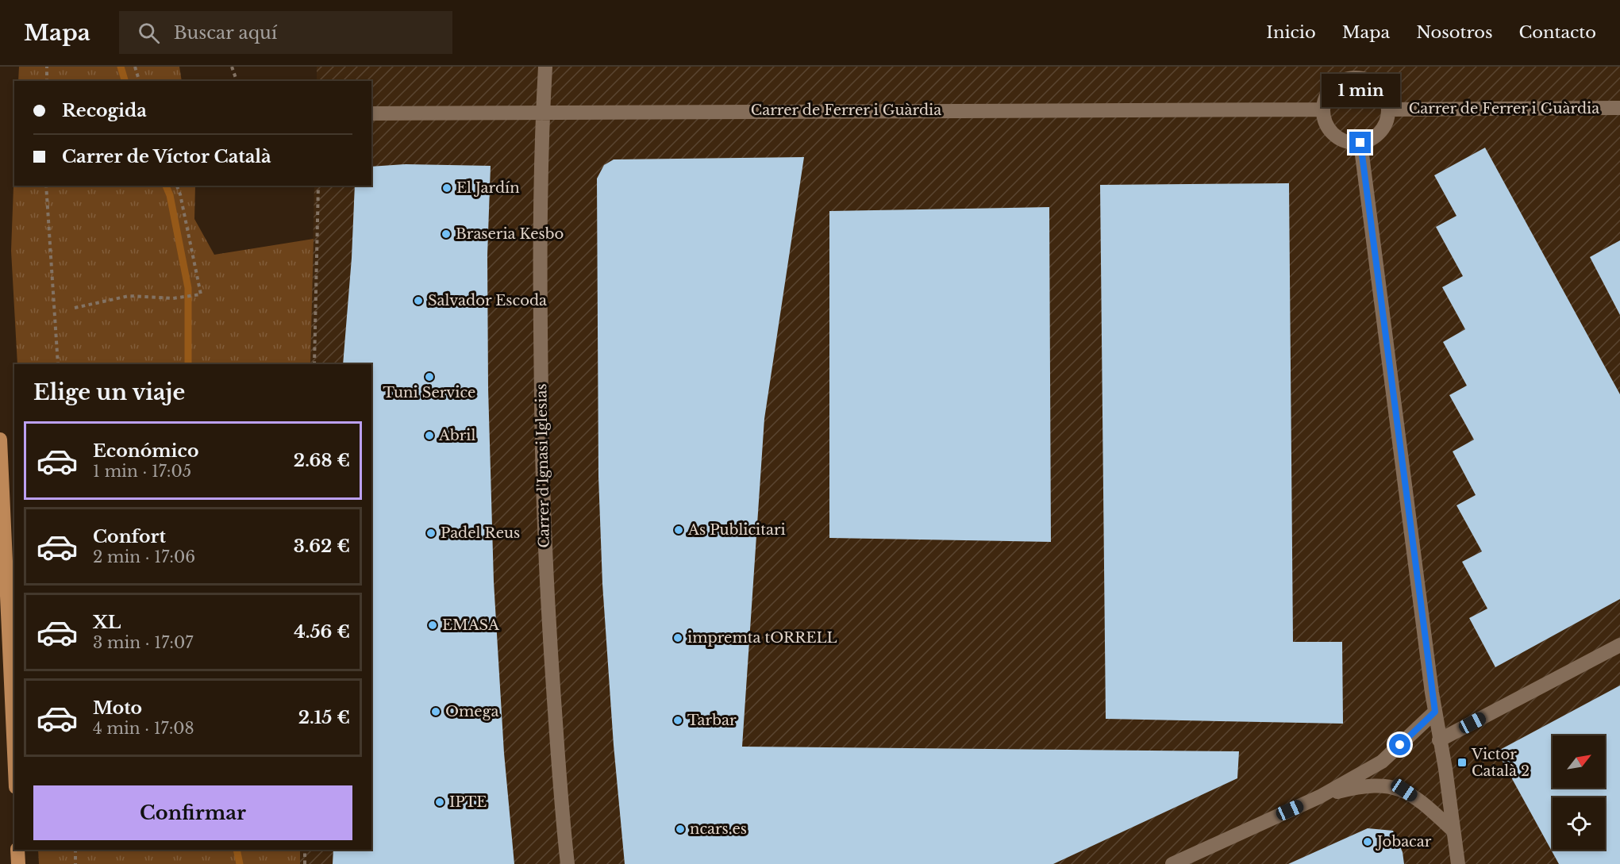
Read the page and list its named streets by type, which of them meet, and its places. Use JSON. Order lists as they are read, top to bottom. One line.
{"streets":{"street":["Carrer de Ferrer i Guàrdia","Carrer d'Ignasi Iglesias"]},"crossings":[["Carrer de Ferrer i Guàrdia","Carrer d'Ignasi Iglesias"]],"places":{"other":["El Jardín","Braseria Kesbo","Salvador Escoda","Tuni Service","Abril","As Publicitari","Padel Reus","EMASA","impremta tORRELL","Omega","Tarbar","IPTE","ncars.es","Jobacar"],"transit":["Victor Català 2"]},"north":"top right","page":{"header":"Mapa","search":"Buscar aquí","nav":["Inicio","Mapa","Nosotros","Contacto"],"bubble":"1 min","banner":["Recogida","Carrer de Víctor Català"],"heading":"Elige un viaje","list":[{"name":"Económico","note":"1 min · 17:05","value":"2.68 €"},{"name":"Confort","note":"2 min · 17:06","value":"3.62 €"},{"name":"XL","note":"3 min · 17:07","value":"4.56 €"},{"name":"Moto","note":"4 min · 17:08","value":"2.15 €"}],"buttons":"Confirmar"}}
